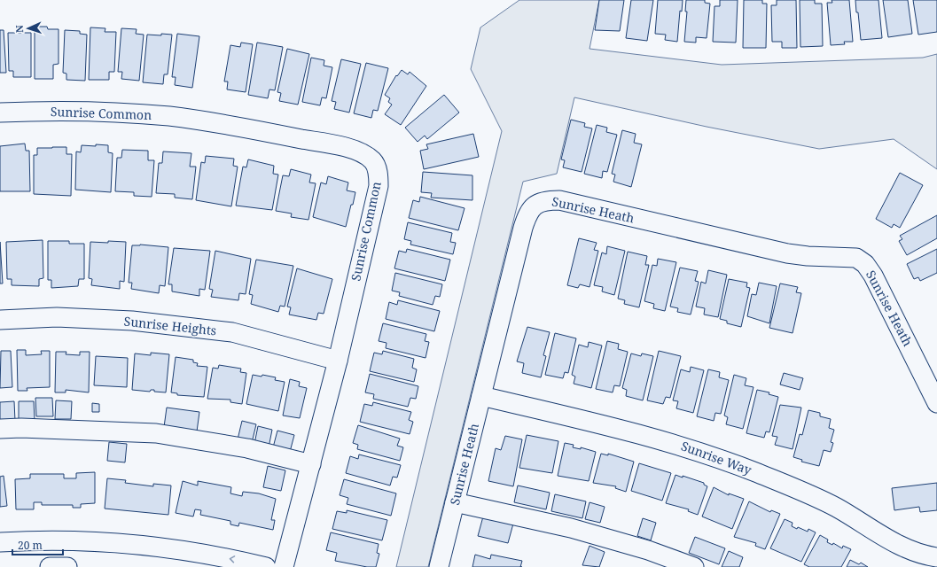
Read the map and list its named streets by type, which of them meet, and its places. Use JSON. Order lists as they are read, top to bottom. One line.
{"streets":{"street":["Sunrise Common","Sunrise Heath","Sunrise Heights","Sunrise Way"]},"crossings":[["Sunrise Common","Sunrise Heights"],["Sunrise Heath","Sunrise Way"]],"scale_bar":"20 m","north":"left"}
